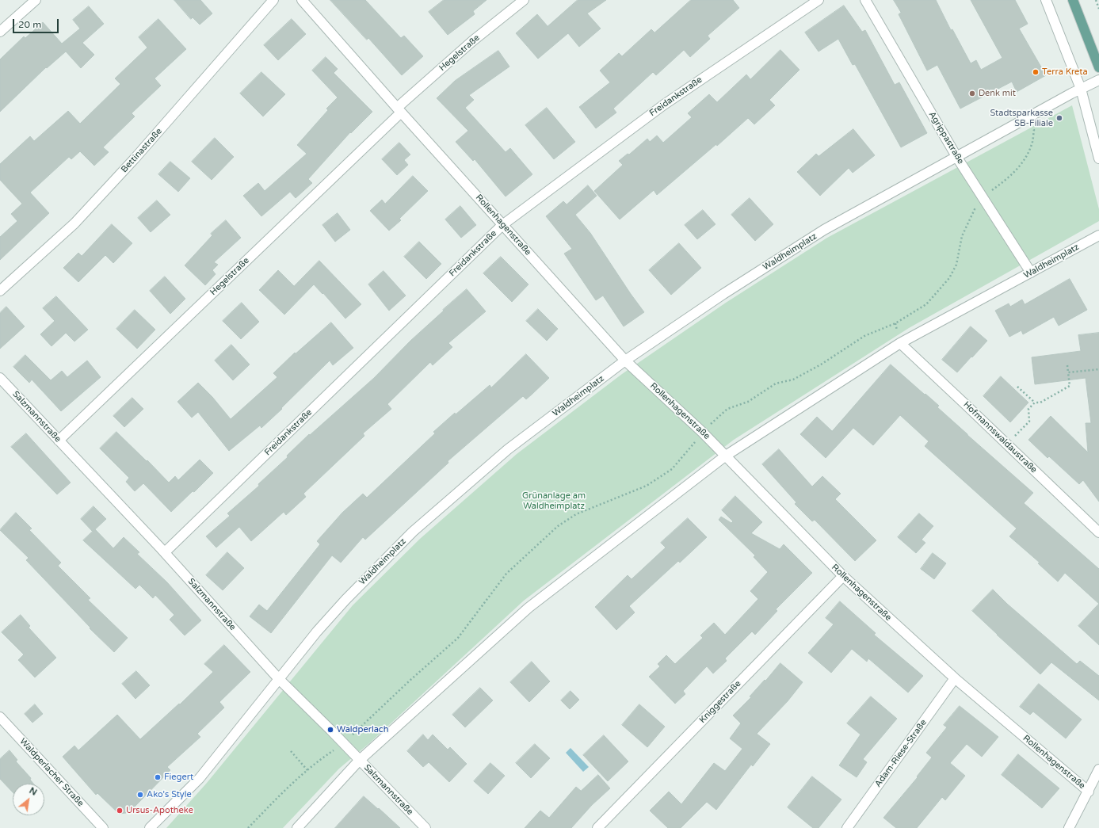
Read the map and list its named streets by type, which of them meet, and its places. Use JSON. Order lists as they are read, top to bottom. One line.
{"streets":{"street":["Hegelstraße","Freidankstraße","Agrippastraße","Bettinastraße","Rollenhagenstraße","Waldheimplatz","Salzmannstraße","Hofmannswaldaustraße","Kniggestraße","Adam-Riese-Straße","Waldperlacher Straße"]},"crossings":[["Hegelstraße","Rollenhagenstraße"],["Hegelstraße","Salzmannstraße"],["Freidankstraße","Rollenhagenstraße"],["Freidankstraße","Salzmannstraße"],["Agrippastraße","Waldheimplatz"],["Rollenhagenstraße","Waldheimplatz"],["Rollenhagenstraße","Kniggestraße"],["Rollenhagenstraße","Adam-Riese-Straße"],["Waldheimplatz","Salzmannstraße"],["Waldheimplatz","Hofmannswaldaustraße"]],"parks":["Grünanlage am Waldheimplatz"],"places":["Terra Kreta","Denk mit","Stadtsparkasse SB-Filiale","Waldperlach","Fiegert","Ako's Style","Ursus-Apotheke"],"scale_bar":"20 m","north":"top right"}
